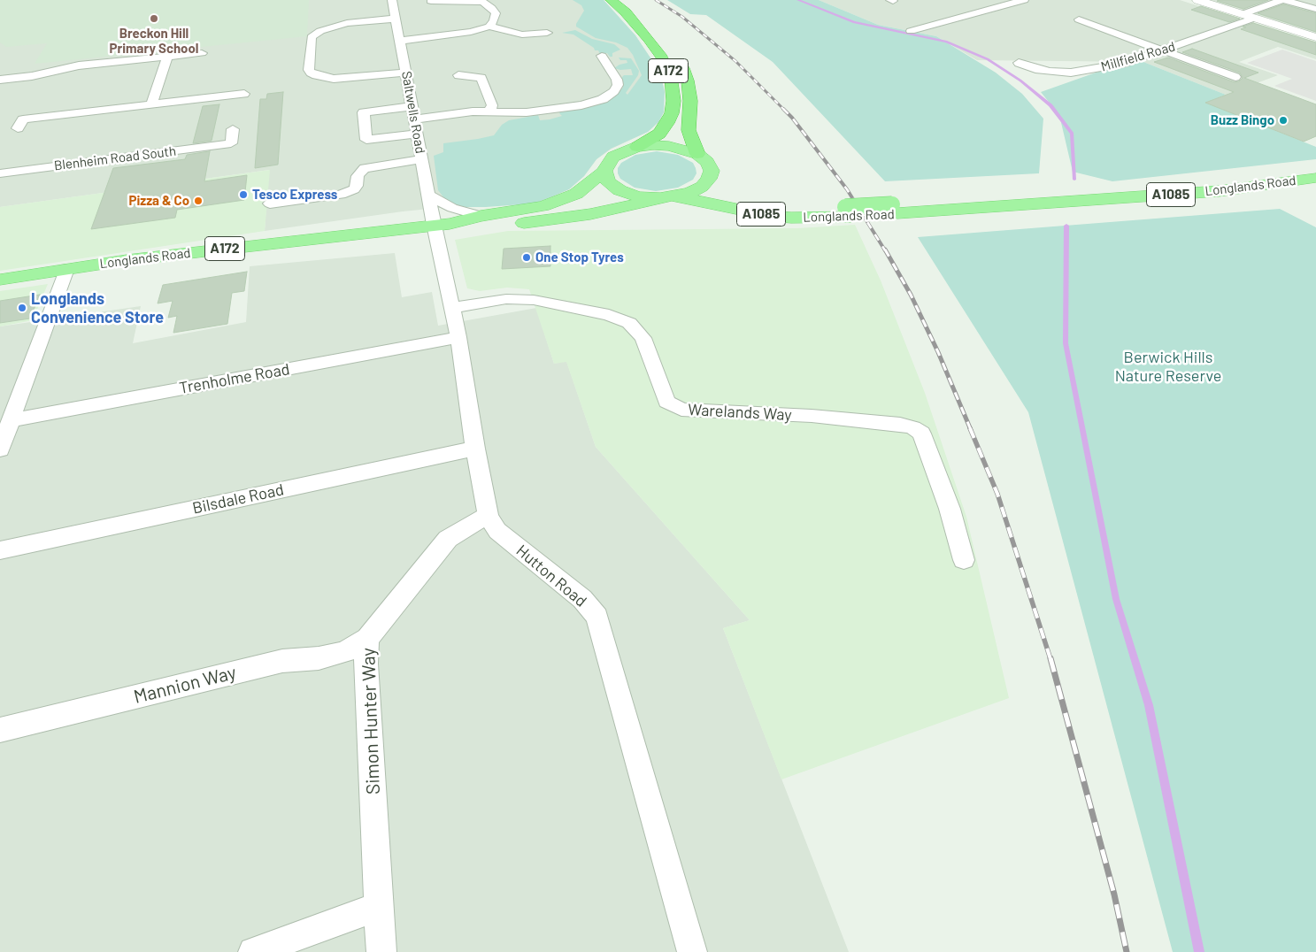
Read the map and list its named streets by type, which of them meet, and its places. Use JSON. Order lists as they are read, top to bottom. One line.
{"streets":{"highway":["A172"],"main road":["Longlands Road","A1085"],"street":["Millfield Road","Saltwells Road","Blenheim Road South","Trenholme Road","Warelands Way","Bilsdale Road","Hutton Road","Mannion Way","Simon Hunter Way"]},"crossings":[["A172","Longlands Road"],["Saltwells Road","Longlands Road"],["Saltwells Road","Hutton Road"],["Longlands Road","Hutton Road"],["Trenholme Road","Hutton Road"],["Warelands Way","Hutton Road"],["Bilsdale Road","Hutton Road"],["Hutton Road","Simon Hunter Way"],["Mannion Way","Simon Hunter Way"]],"parks":["Berwick Hills Nature Reserve"],"places":["Breckon Hill Primary School","Buzz Bingo","Tesco Express","Pizza & Co","One Stop Tyres","Longlands Convenience Store"]}
